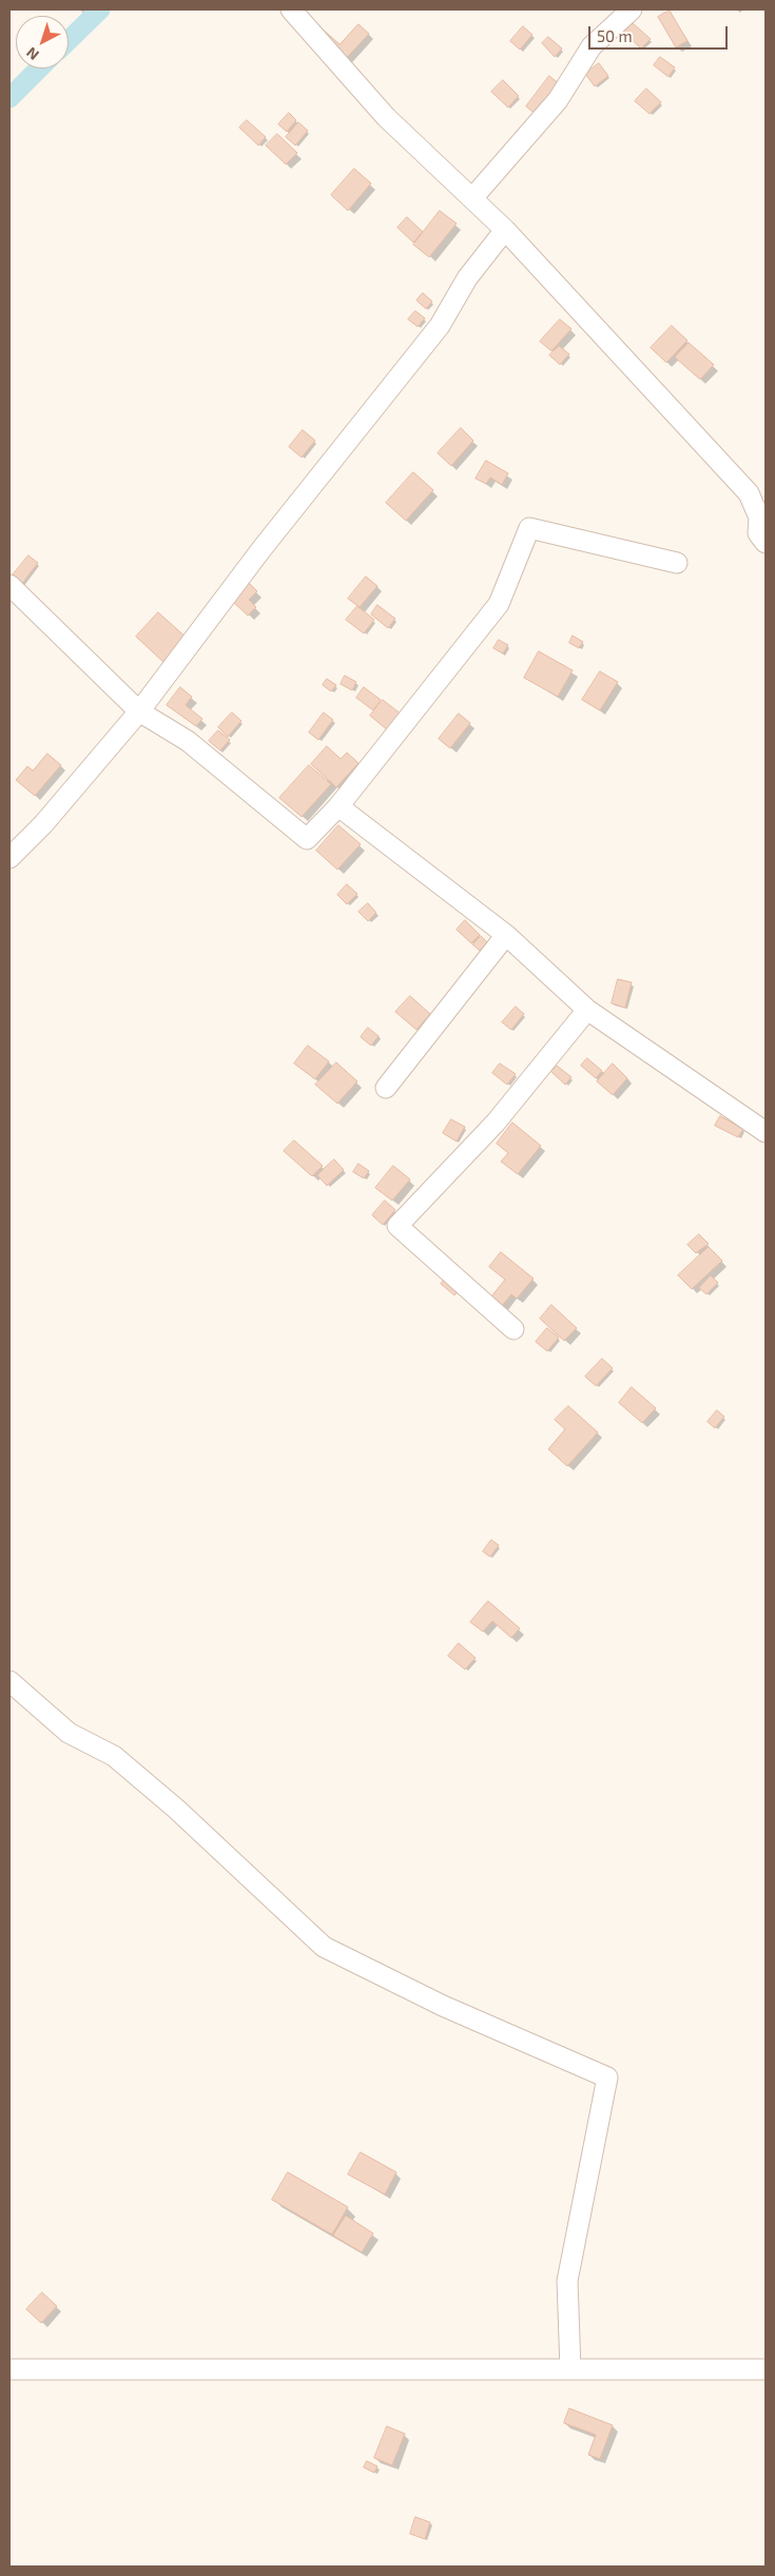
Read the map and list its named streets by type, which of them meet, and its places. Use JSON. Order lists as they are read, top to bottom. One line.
{"scale_bar":"50 m","north":"bottom left"}
